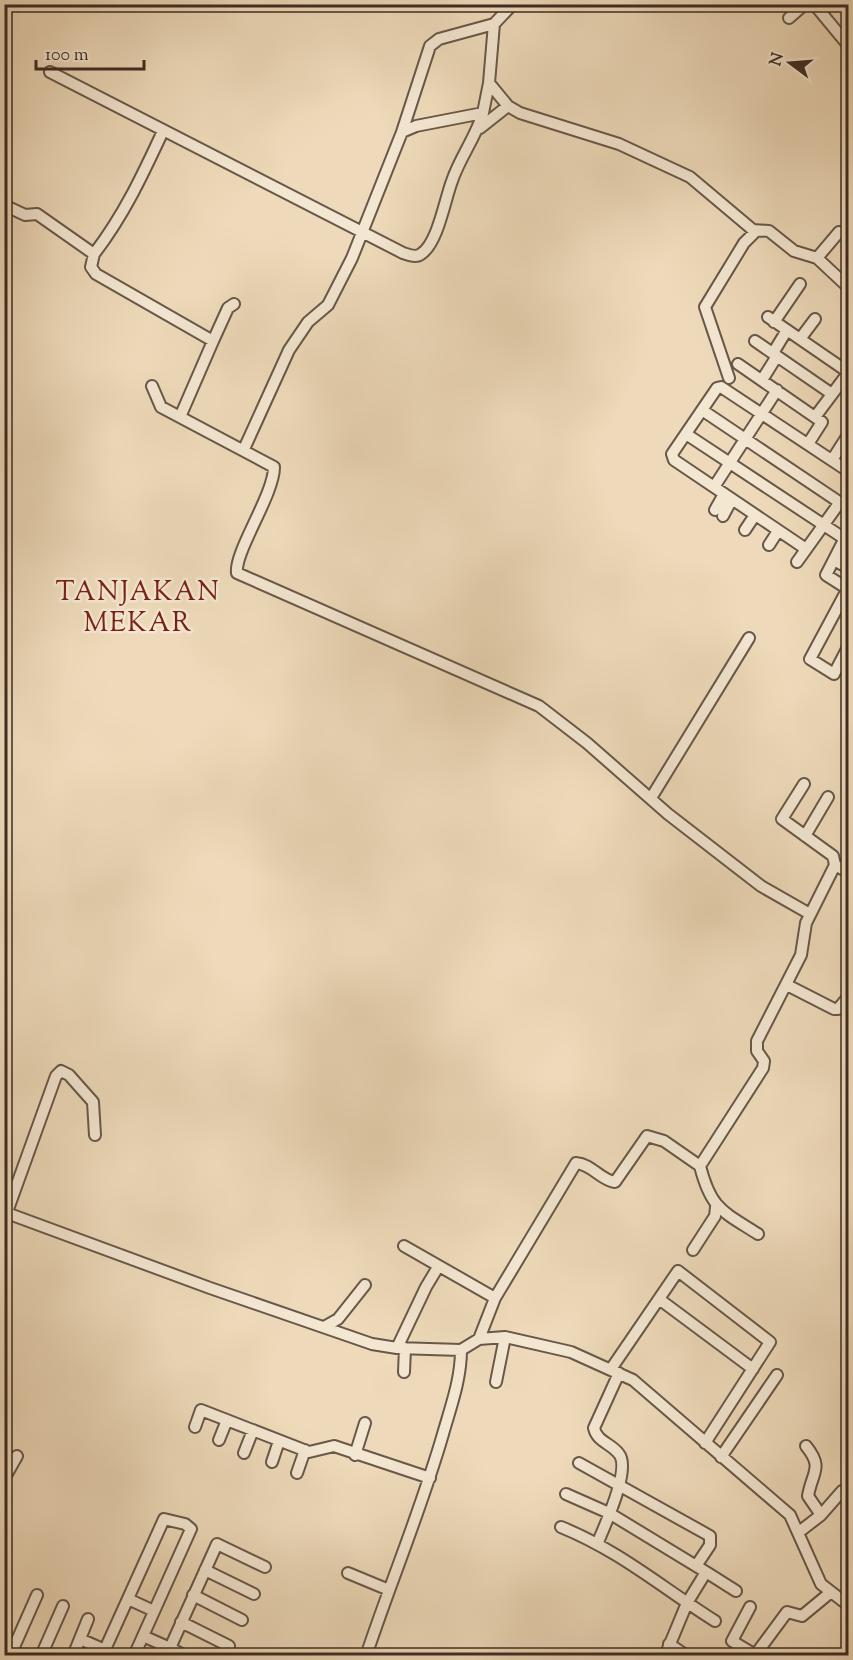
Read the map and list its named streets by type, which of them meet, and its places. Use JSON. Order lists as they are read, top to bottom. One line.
{"districts":["TANJAKAN MEKAR"],"scale_bar":"100 m","north":"left"}
